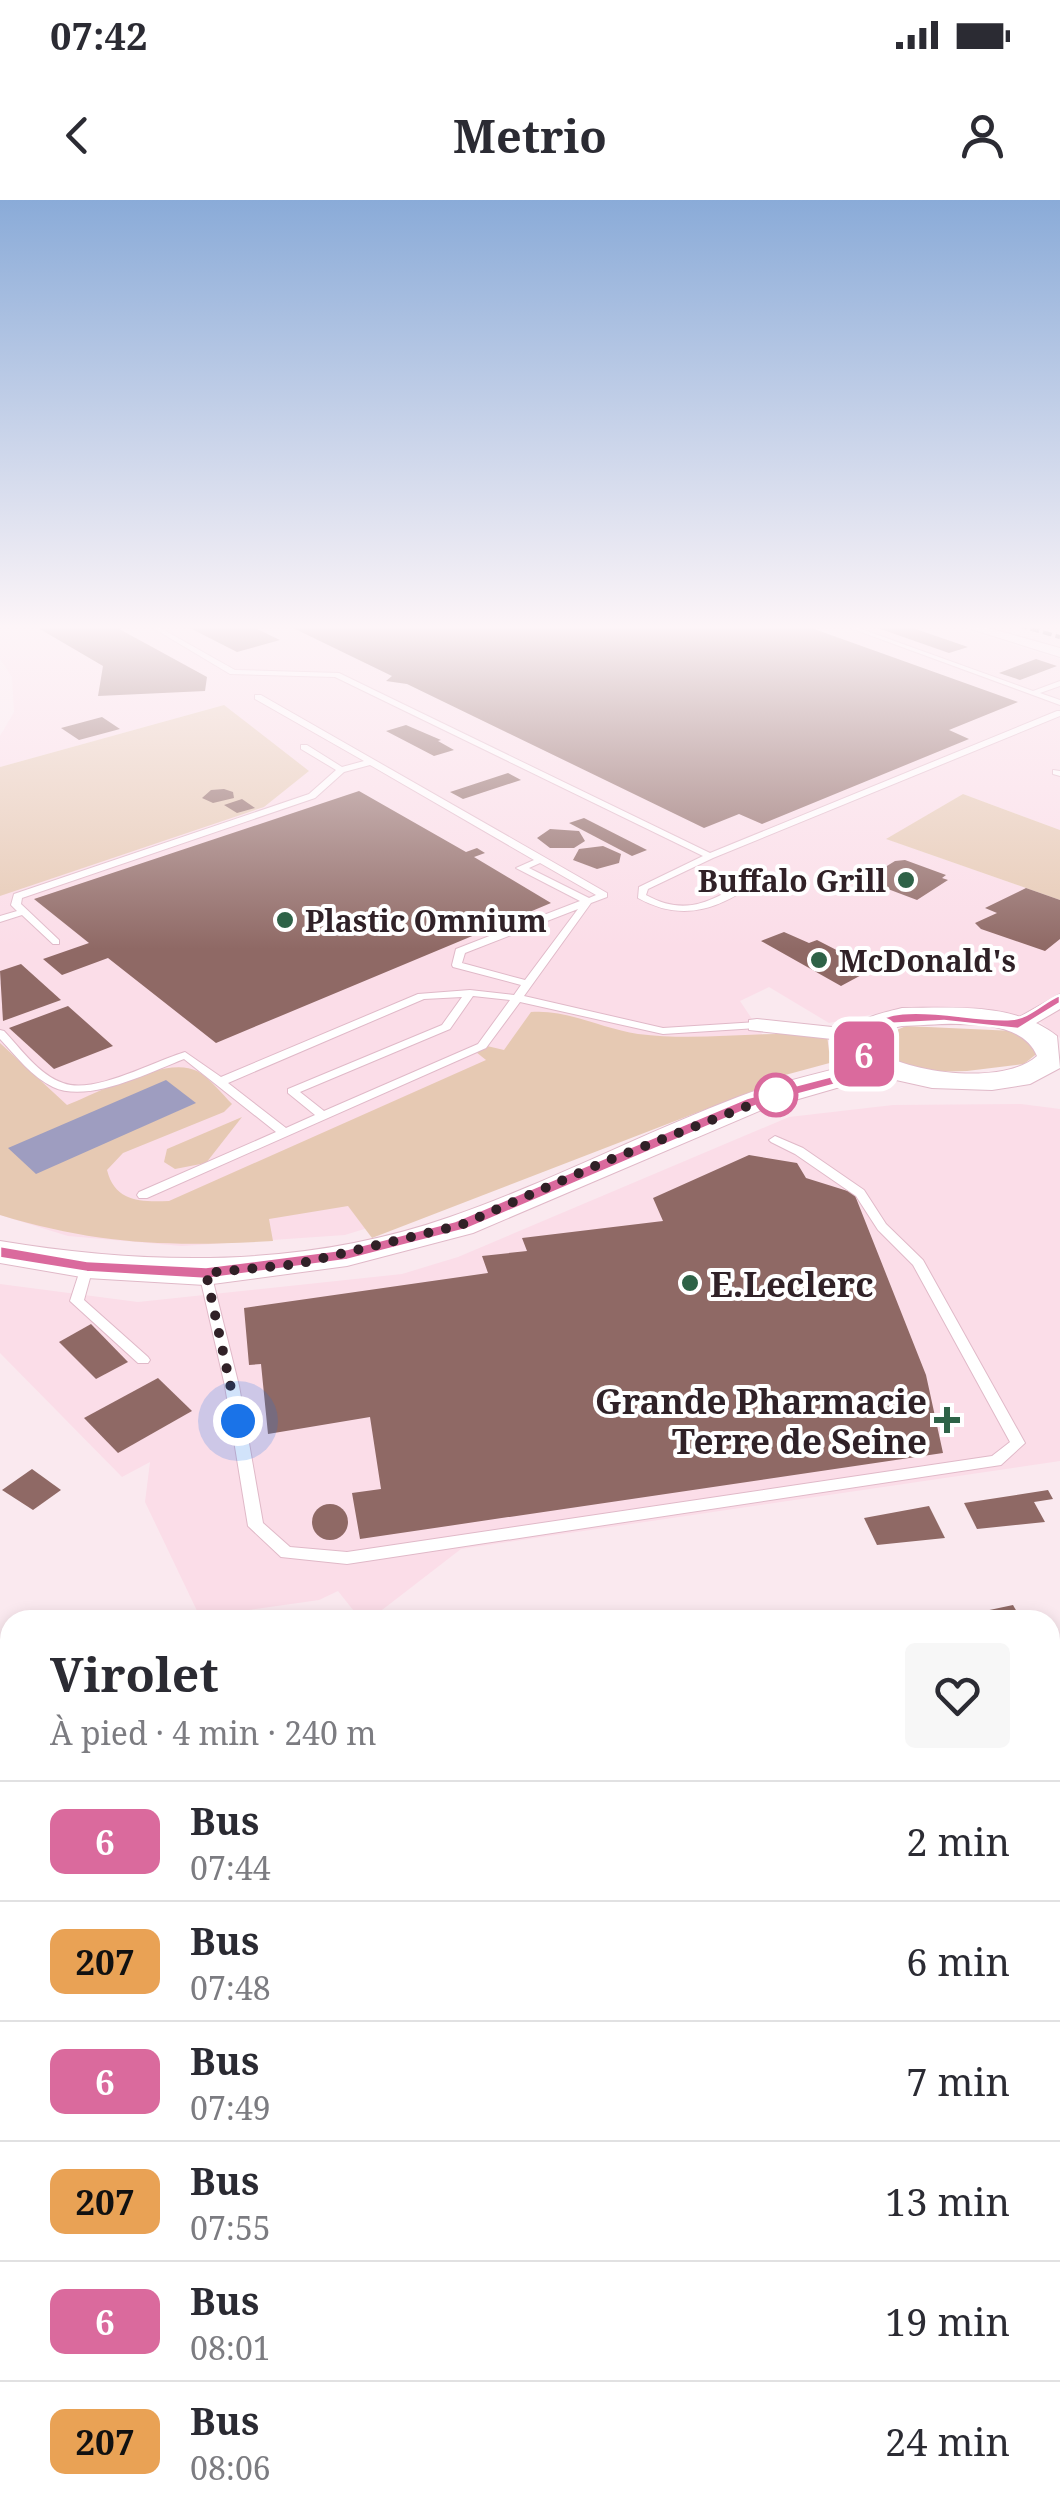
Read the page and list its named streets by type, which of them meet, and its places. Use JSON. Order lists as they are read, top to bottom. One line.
{"places":{"other":["Buffalo Grill","Plastic Omnium","McDonald's","E.Leclerc"],"health":["Grande Pharmacie Terre de Seine"]},"lines":["bus line 6"],"page":{"status":"07:42","header":"Metrio","on_map":"6","heading":["Virolet","À pied · 4 min · 240 m"],"list":[{"mark":"6","name":"Bus","note":"07:44","value":"2 min"},{"mark":"207","name":"Bus","note":"07:48","value":"6 min"},{"mark":"6","name":"Bus","note":"07:49","value":"7 min"},{"mark":"207","name":"Bus","note":"07:55","value":"13 min"},{"mark":"6","name":"Bus","note":"08:01","value":"19 min"},{"mark":"207","name":"Bus","note":"08:06","value":"24 min"}]}}
